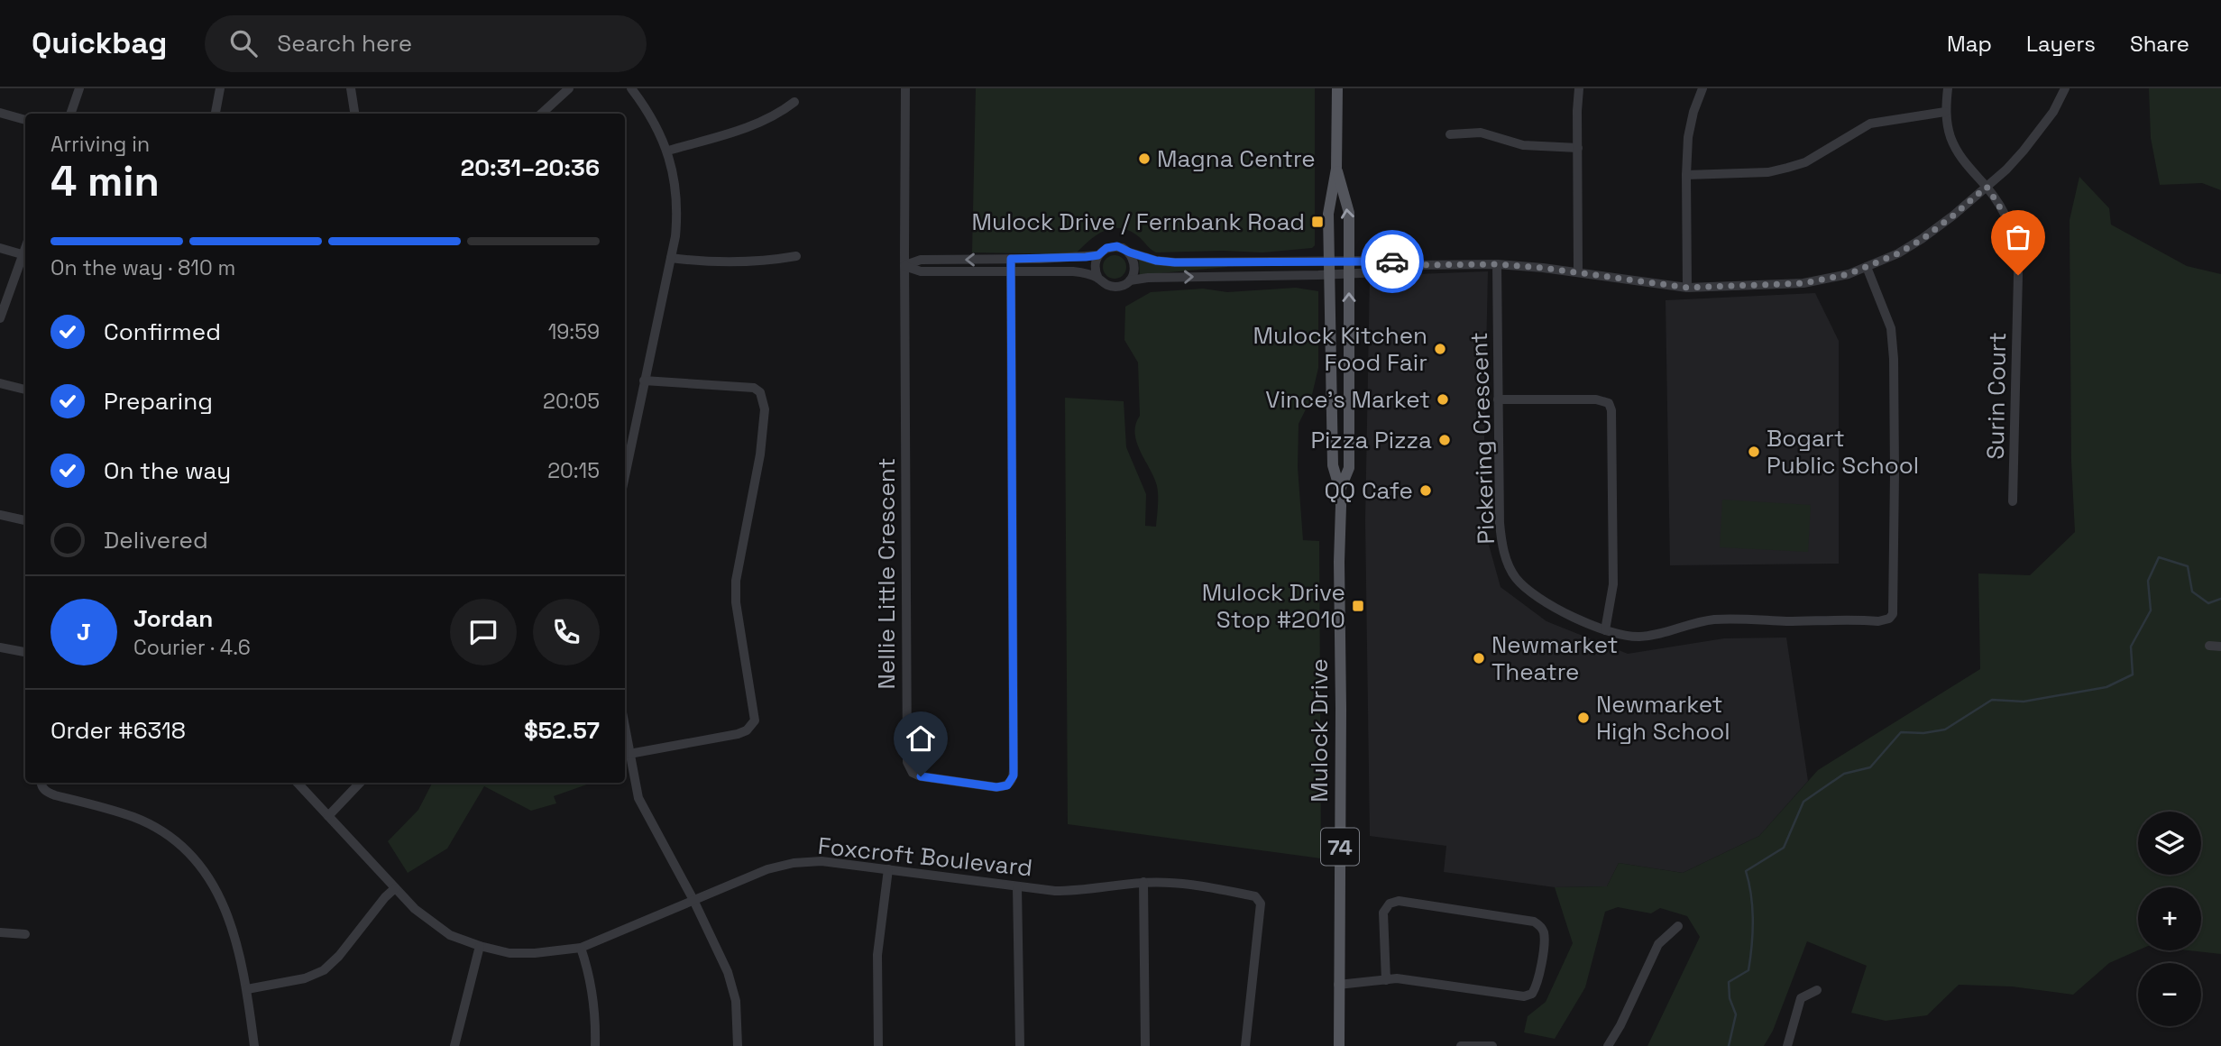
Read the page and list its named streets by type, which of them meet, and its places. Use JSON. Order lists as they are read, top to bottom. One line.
{"streets":{"main road":["Mulock Drive","74"],"street":["Surin Court","Pickering Crescent","Nellie Little Crescent","Foxcroft Boulevard"]},"places":{"other":["Magna Centre","Mulock Kitchen Food Fair","Vince's Market","Pizza Pizza","Bogart Public School","QQ Cafe","Newmarket Theatre","Newmarket High School"],"transit":["Mulock Drive / Fernbank Road","Mulock Drive Stop #2010"]},"page":{"header":"Quickbag","search":"Search here","nav":["Map","Layers","Share"],"heading":["4 min","Arriving in","20:31–20:36"],"panel":["Jordan","Courier · 4.6","Order #6318","$52.57"],"bar":"On the way · 810 m","list":[["Confirmed","19:59"],["Preparing","20:05"],["On the way","20:15"],"Delivered"],"round":"J","map_buttons":["+","−"]}}
